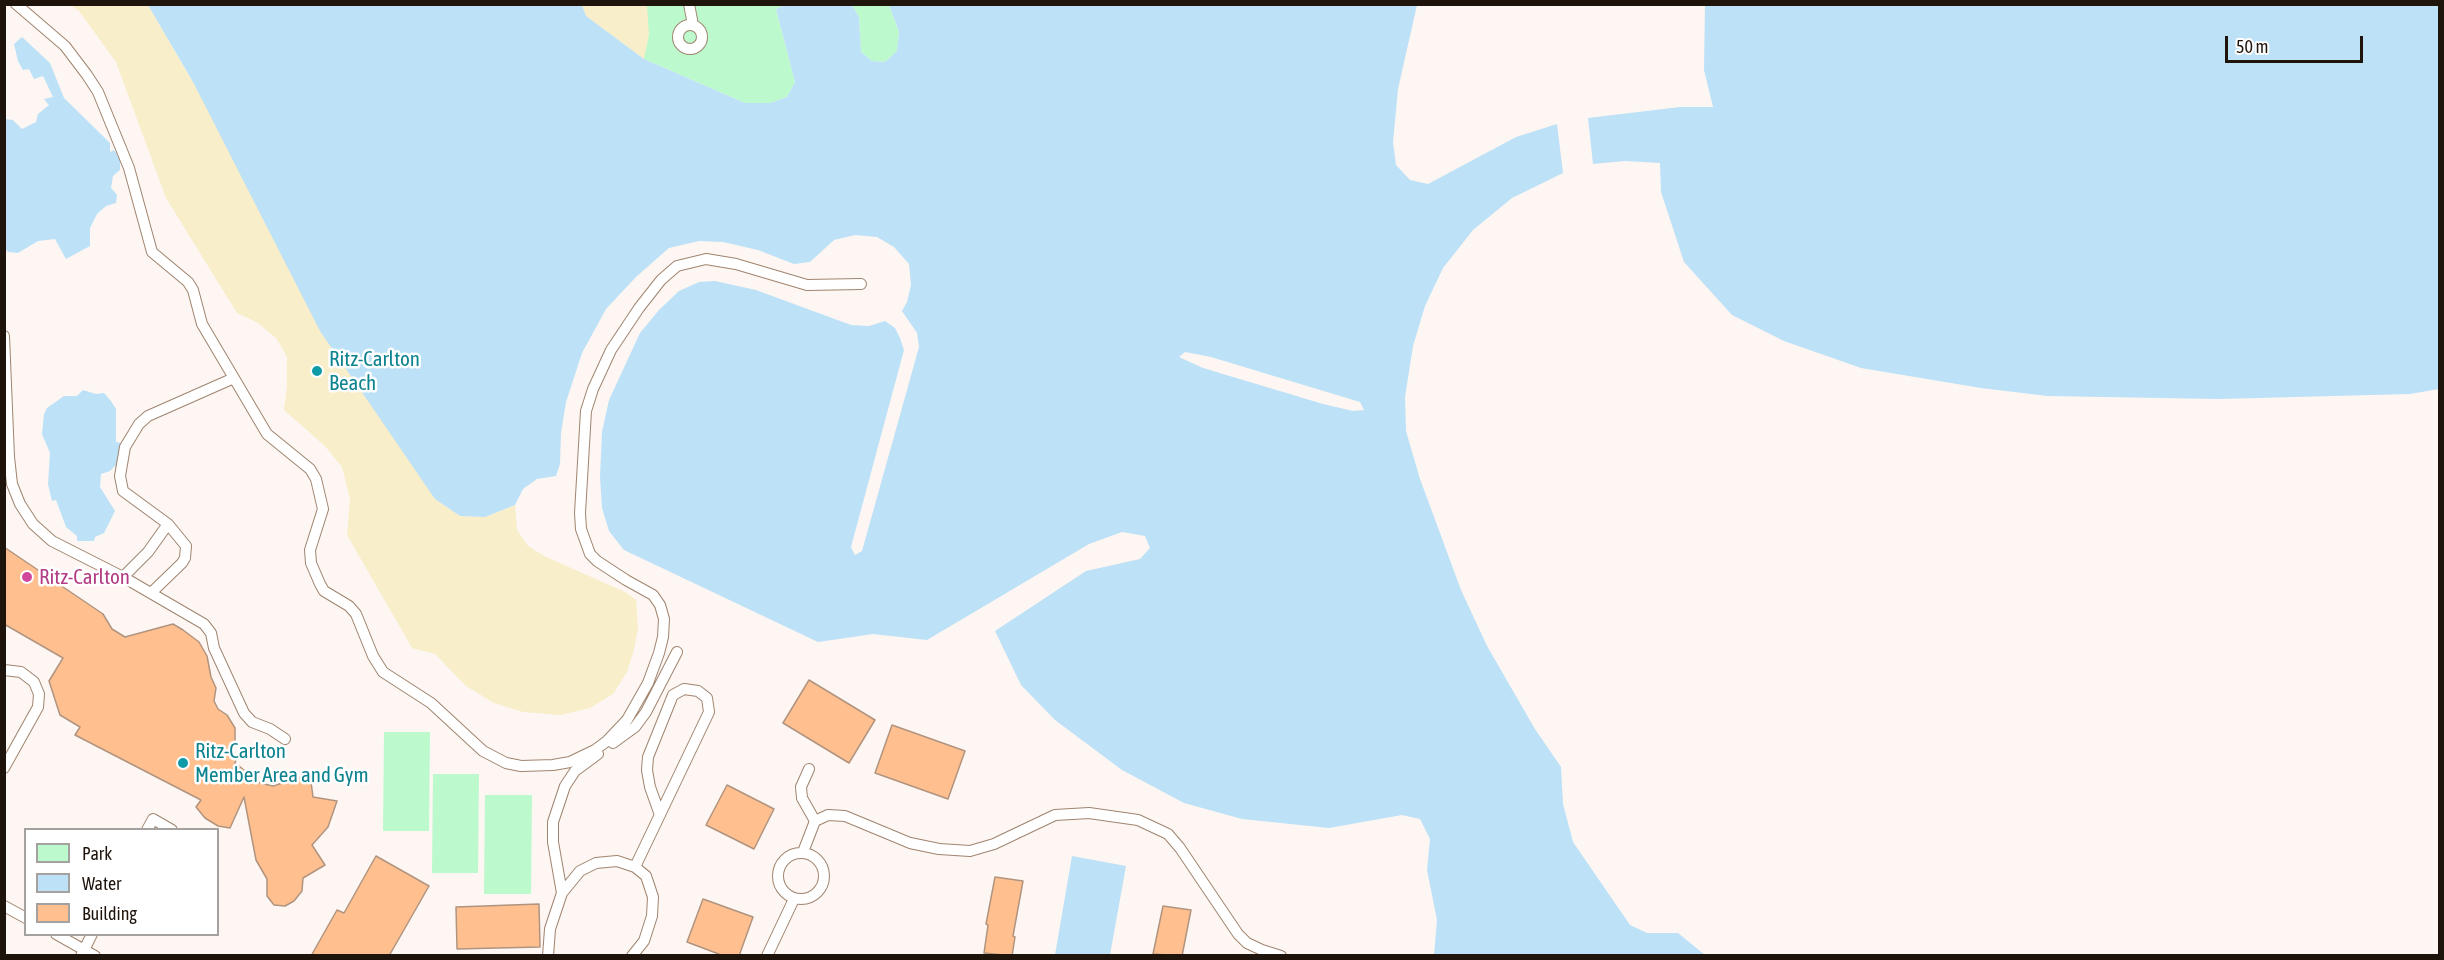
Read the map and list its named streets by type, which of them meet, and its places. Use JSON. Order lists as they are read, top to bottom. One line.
{"places":["Ritz-Carlton Beach","Ritz-Carlton","Ritz-Carlton Member Area and Gym"],"legend":["Park","Water","Building"],"scale_bar":"50 m"}
